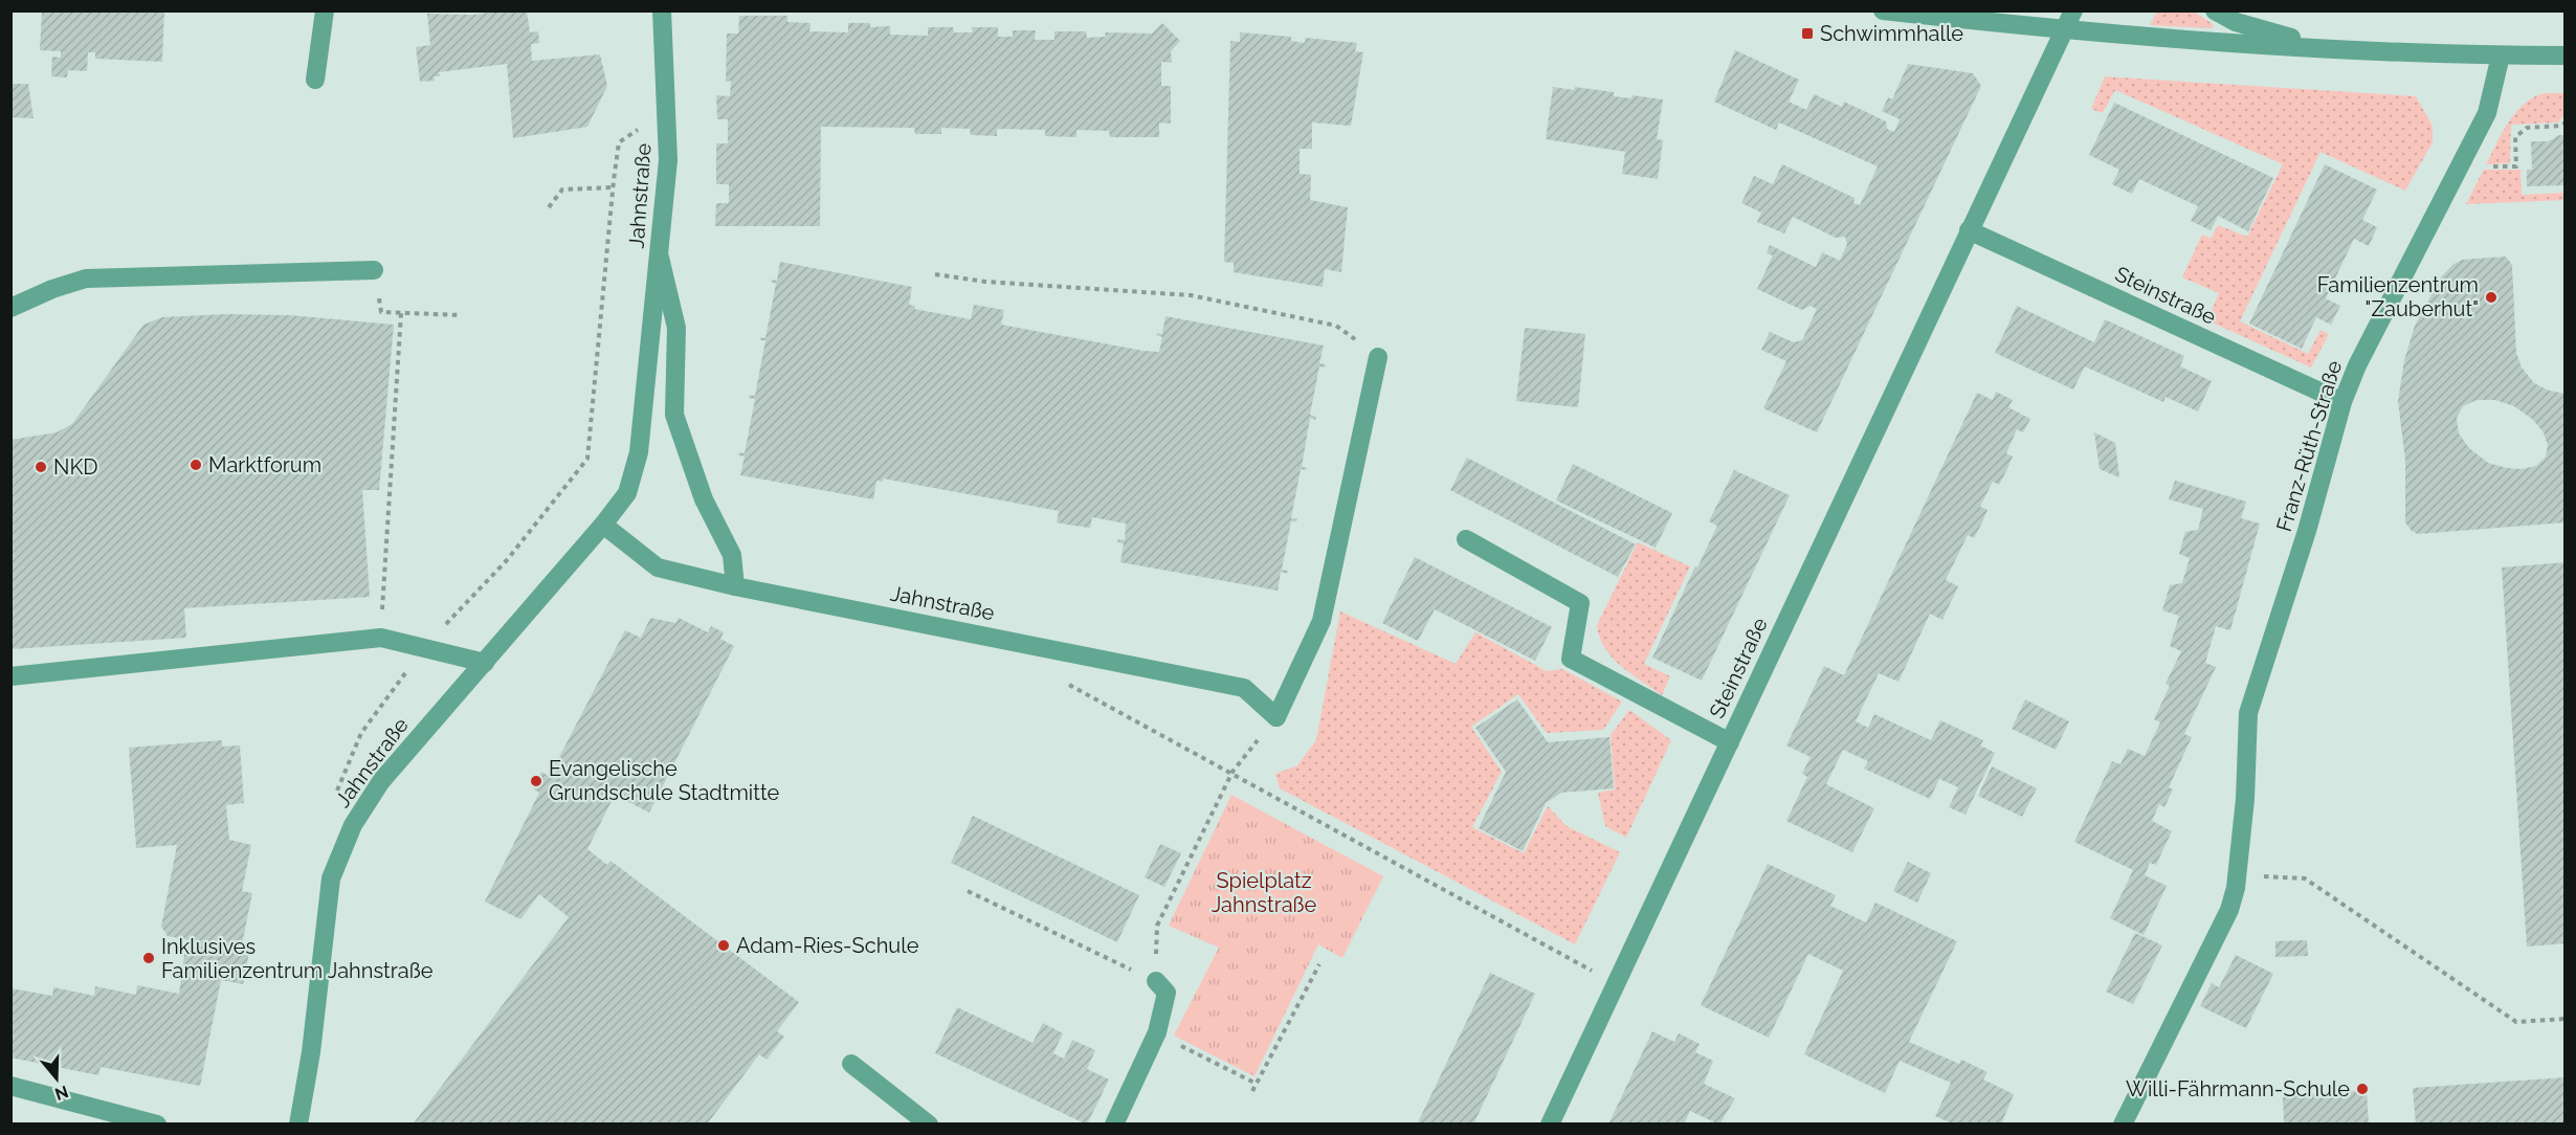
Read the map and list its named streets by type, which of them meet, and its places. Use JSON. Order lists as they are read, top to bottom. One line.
{"streets":{"street":["Jahnstraße","Steinstraße","Franz-Rüth-Straße"]},"crossings":[["Steinstraße","Franz-Rüth-Straße"]],"parks":["Spielplatz Jahnstraße"],"places":{"transit":["Schwimmhalle"],"other":["Familienzentrum \"Zauberhut\"","Marktforum","NKD","Evangelische Grundschule Stadtmitte","Adam-Ries-Schule","Inklusives Familienzentrum Jahnstraße","Willi-Fährmann-Schule"]},"north":"bottom"}
